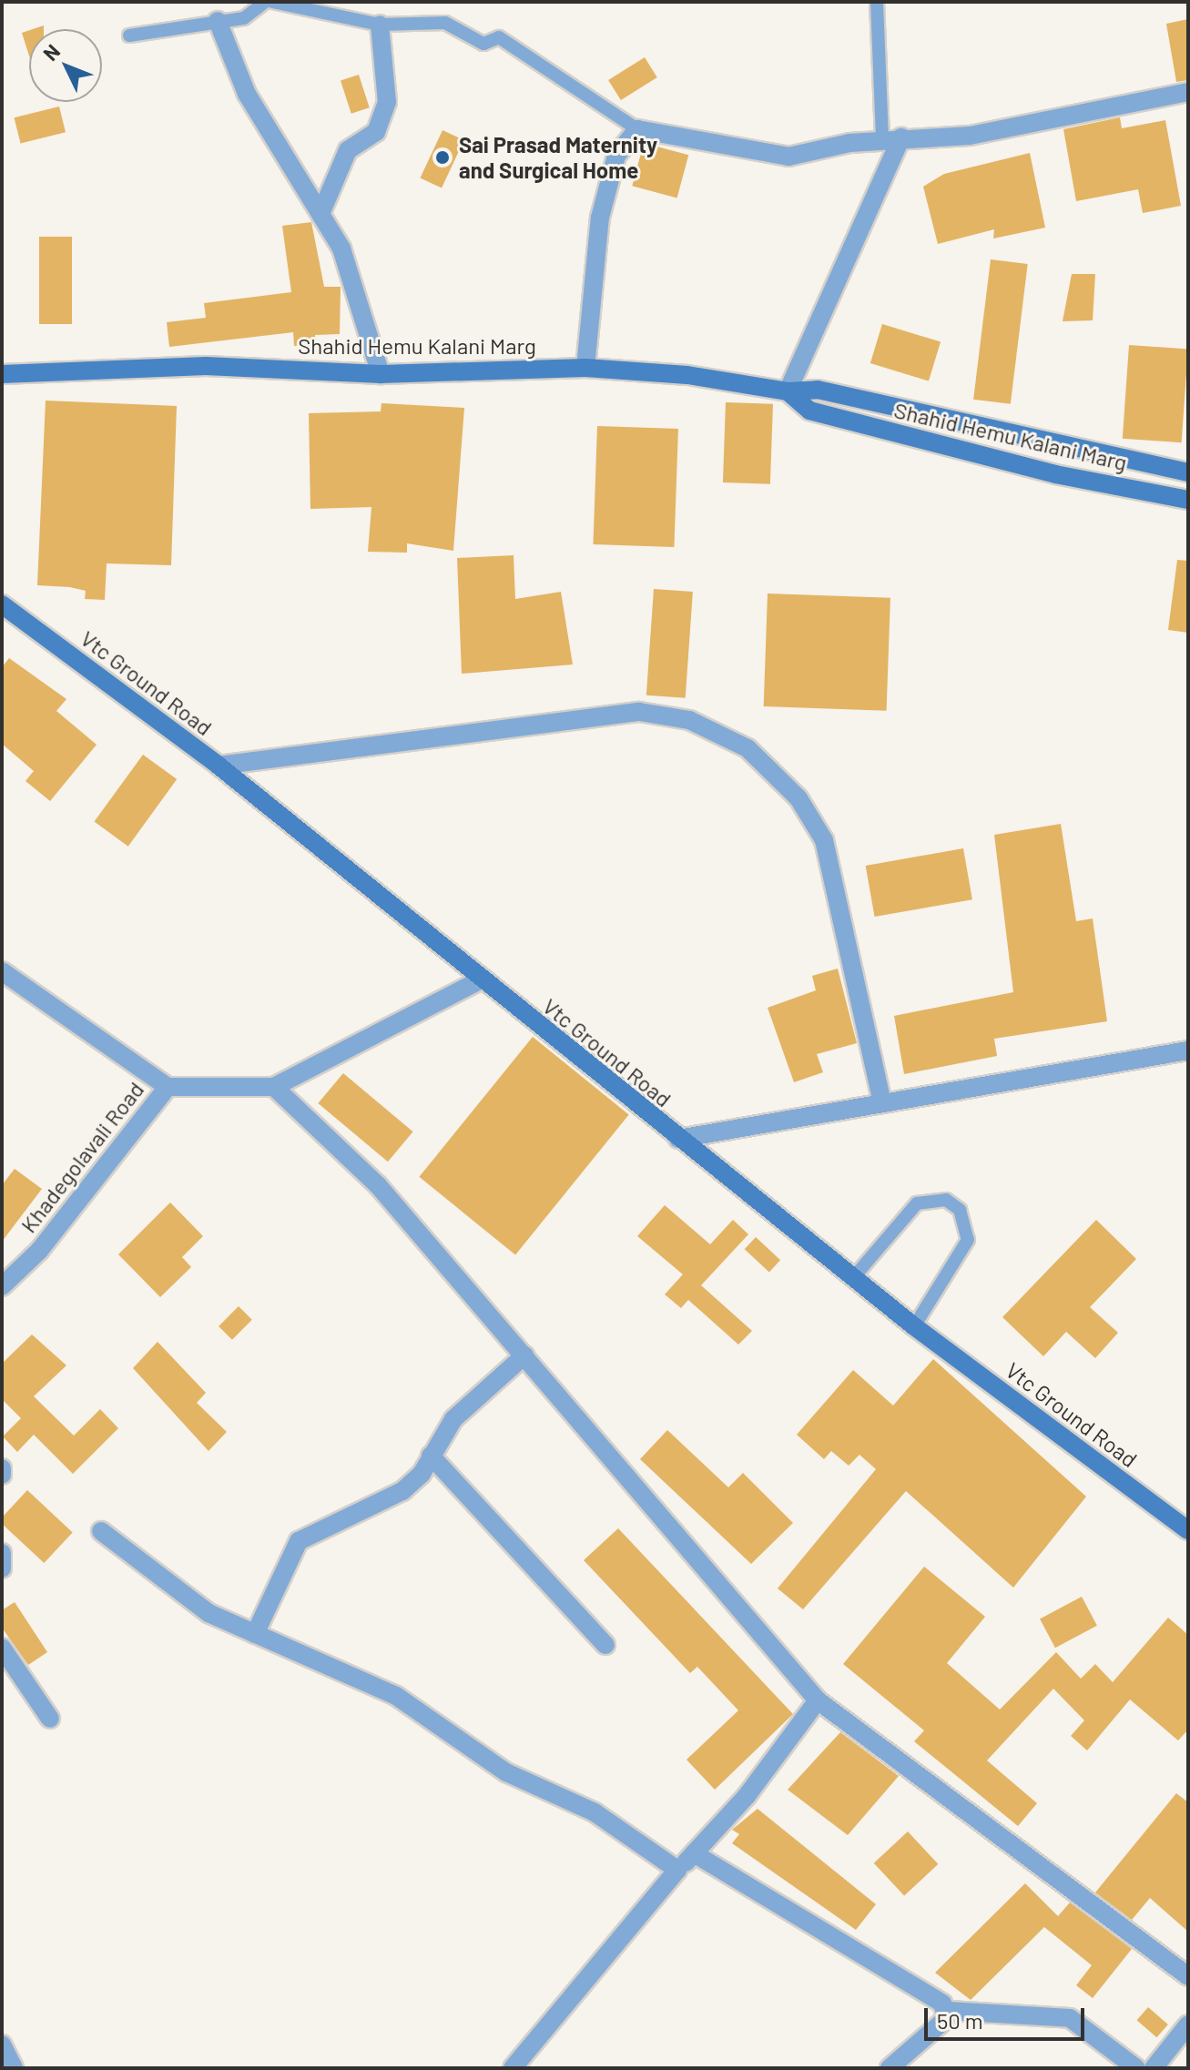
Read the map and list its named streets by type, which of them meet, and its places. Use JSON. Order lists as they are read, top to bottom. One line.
{"streets":{"main road":["Shahid Hemu Kalani Marg","Vtc Ground Road"],"street":["Khadegolavali Road"]},"places":["Sai Prasad Maternity and Surgical Home"],"scale_bar":"50 m","north":"top left"}
